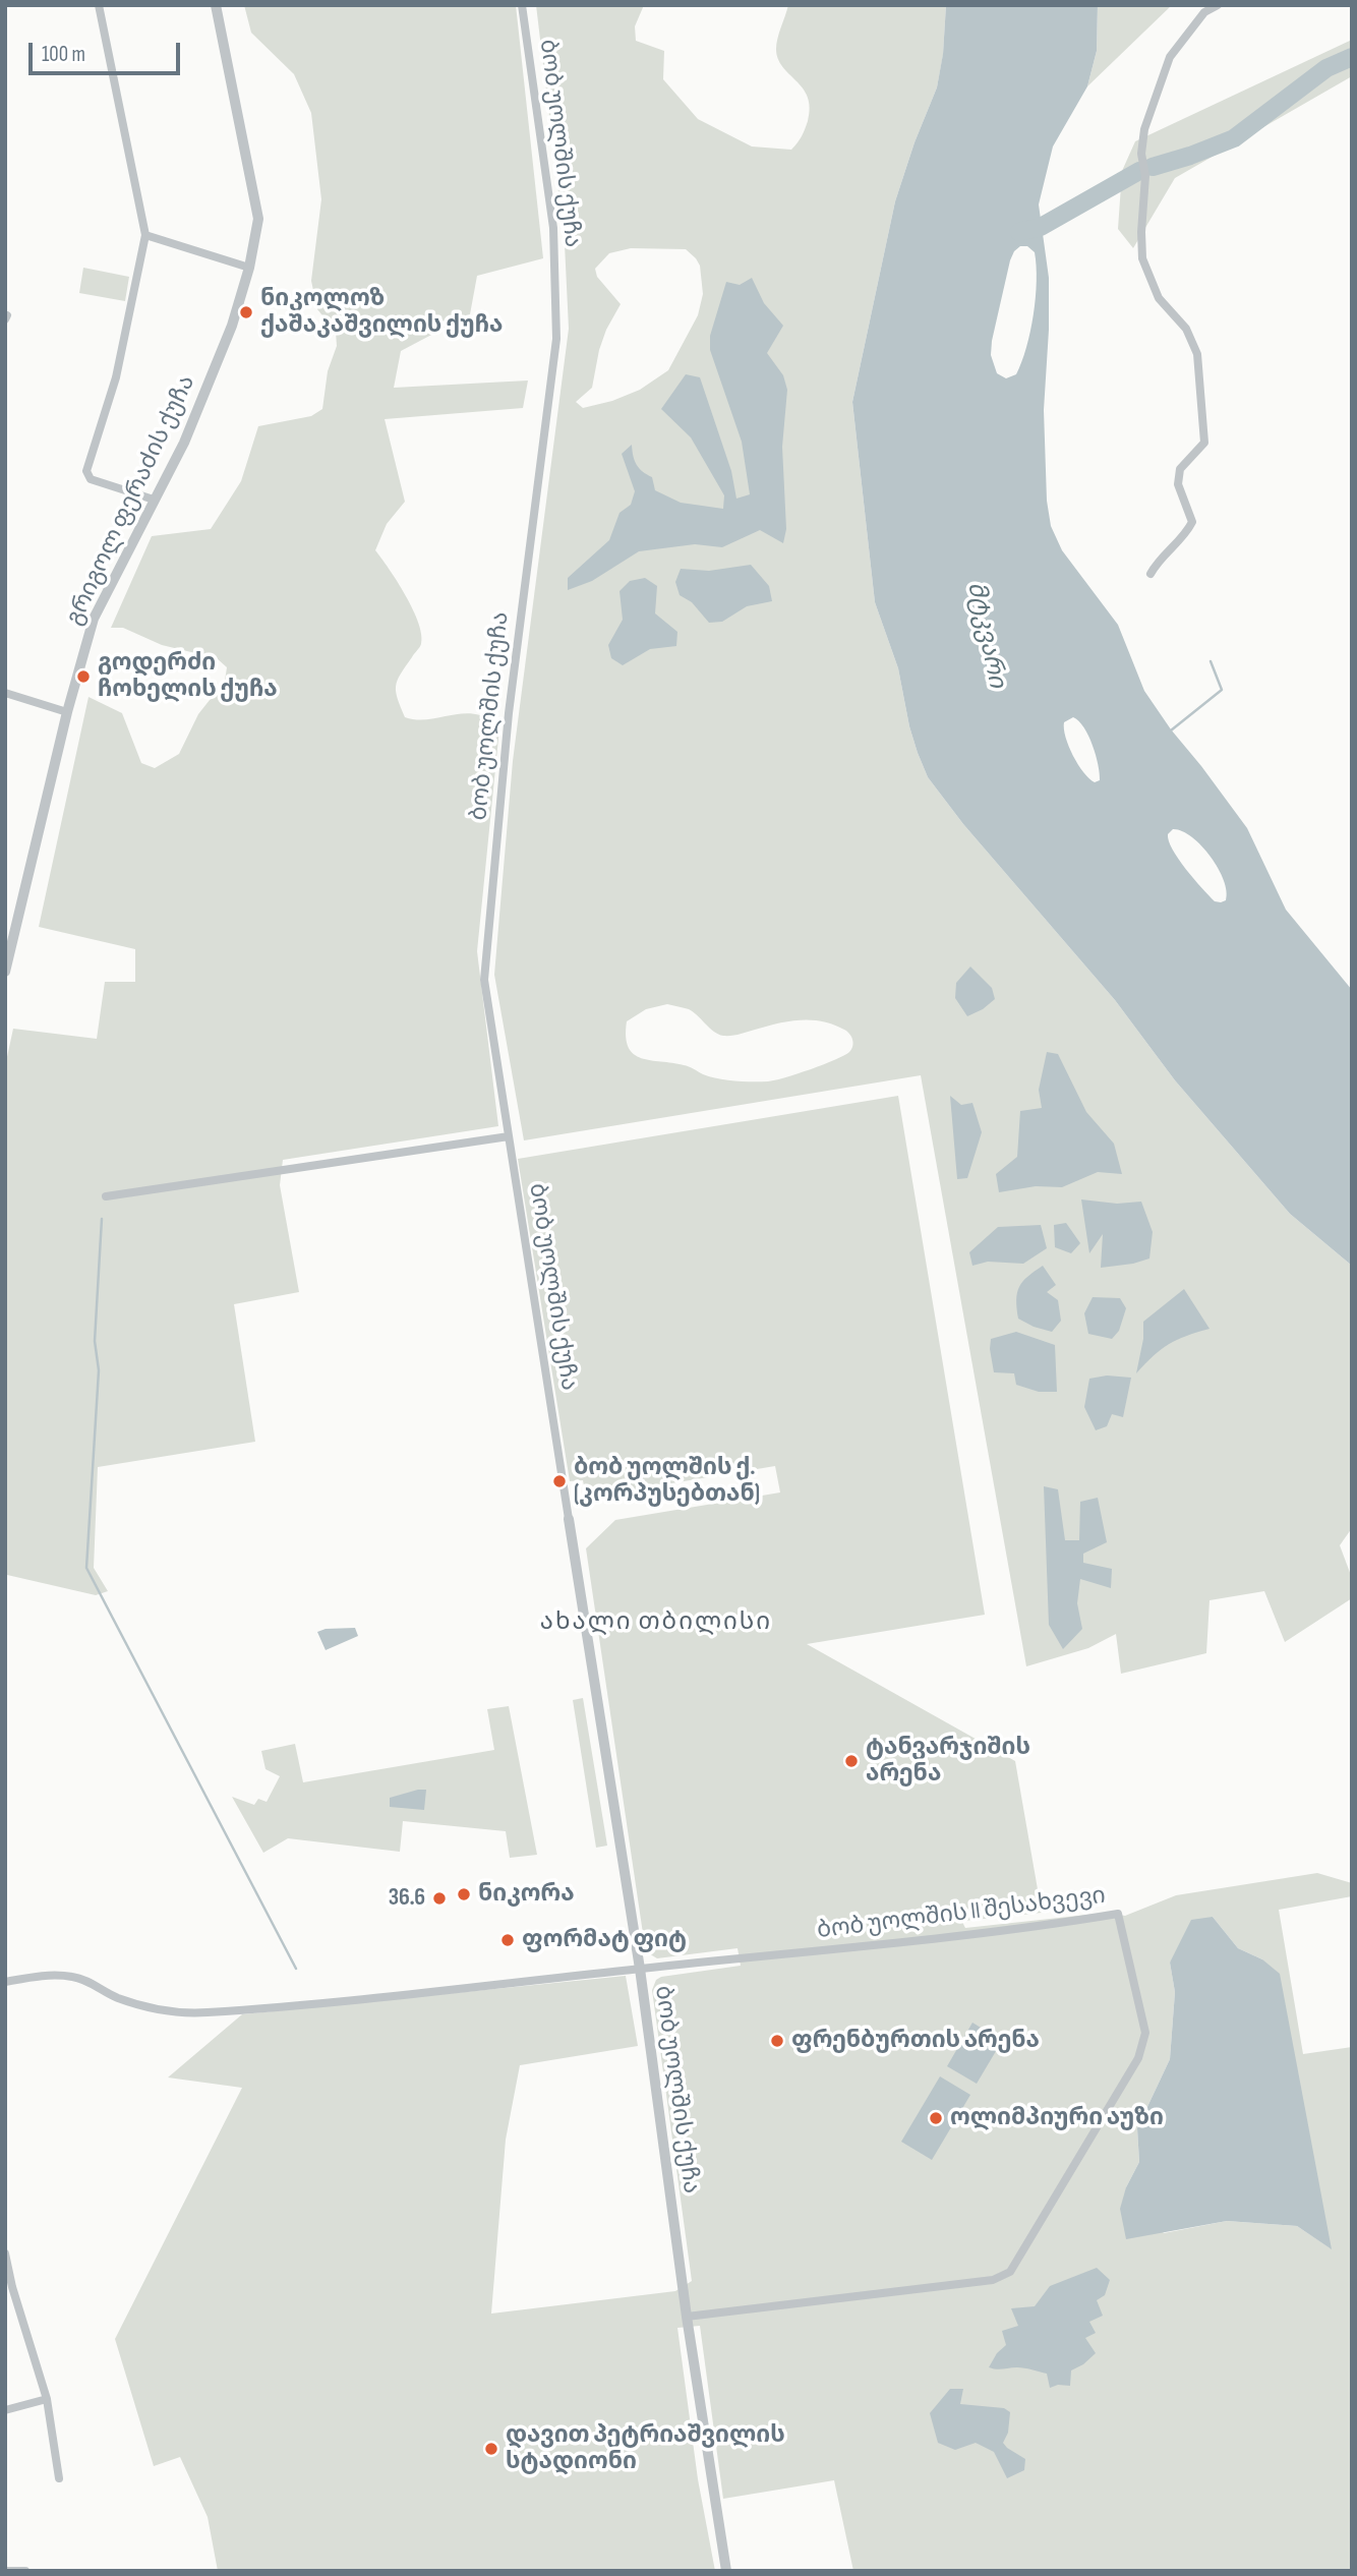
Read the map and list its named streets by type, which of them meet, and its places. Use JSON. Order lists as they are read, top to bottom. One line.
{"streets":{"street":["ბობ უოლშის ქუჩა","გრიგოლ ფერაძის ქუჩა","ბობ უოლშის II შესახვევი"]},"crossings":[["ბობ უოლშის ქუჩა","ბობ უოლშის II შესახვევი"]],"districts":["ახალი თბილისი"],"water":["მტკვარი"],"places":["ნიკოლოზ ქაშაკაშვილის ქუჩა","გოდერძი ჩოხელის ქუჩა","ბობ უოლშის ქ. (კორპუსებთან)","ტანვარჯიშის არენა","ნიკორა","36.6","ფორმატ ფიტ","ფრენბურთის არენა","ოლიმპიური აუზი","დავით პეტრიაშვილის სტადიონი"],"scale_bar":"100 m"}
